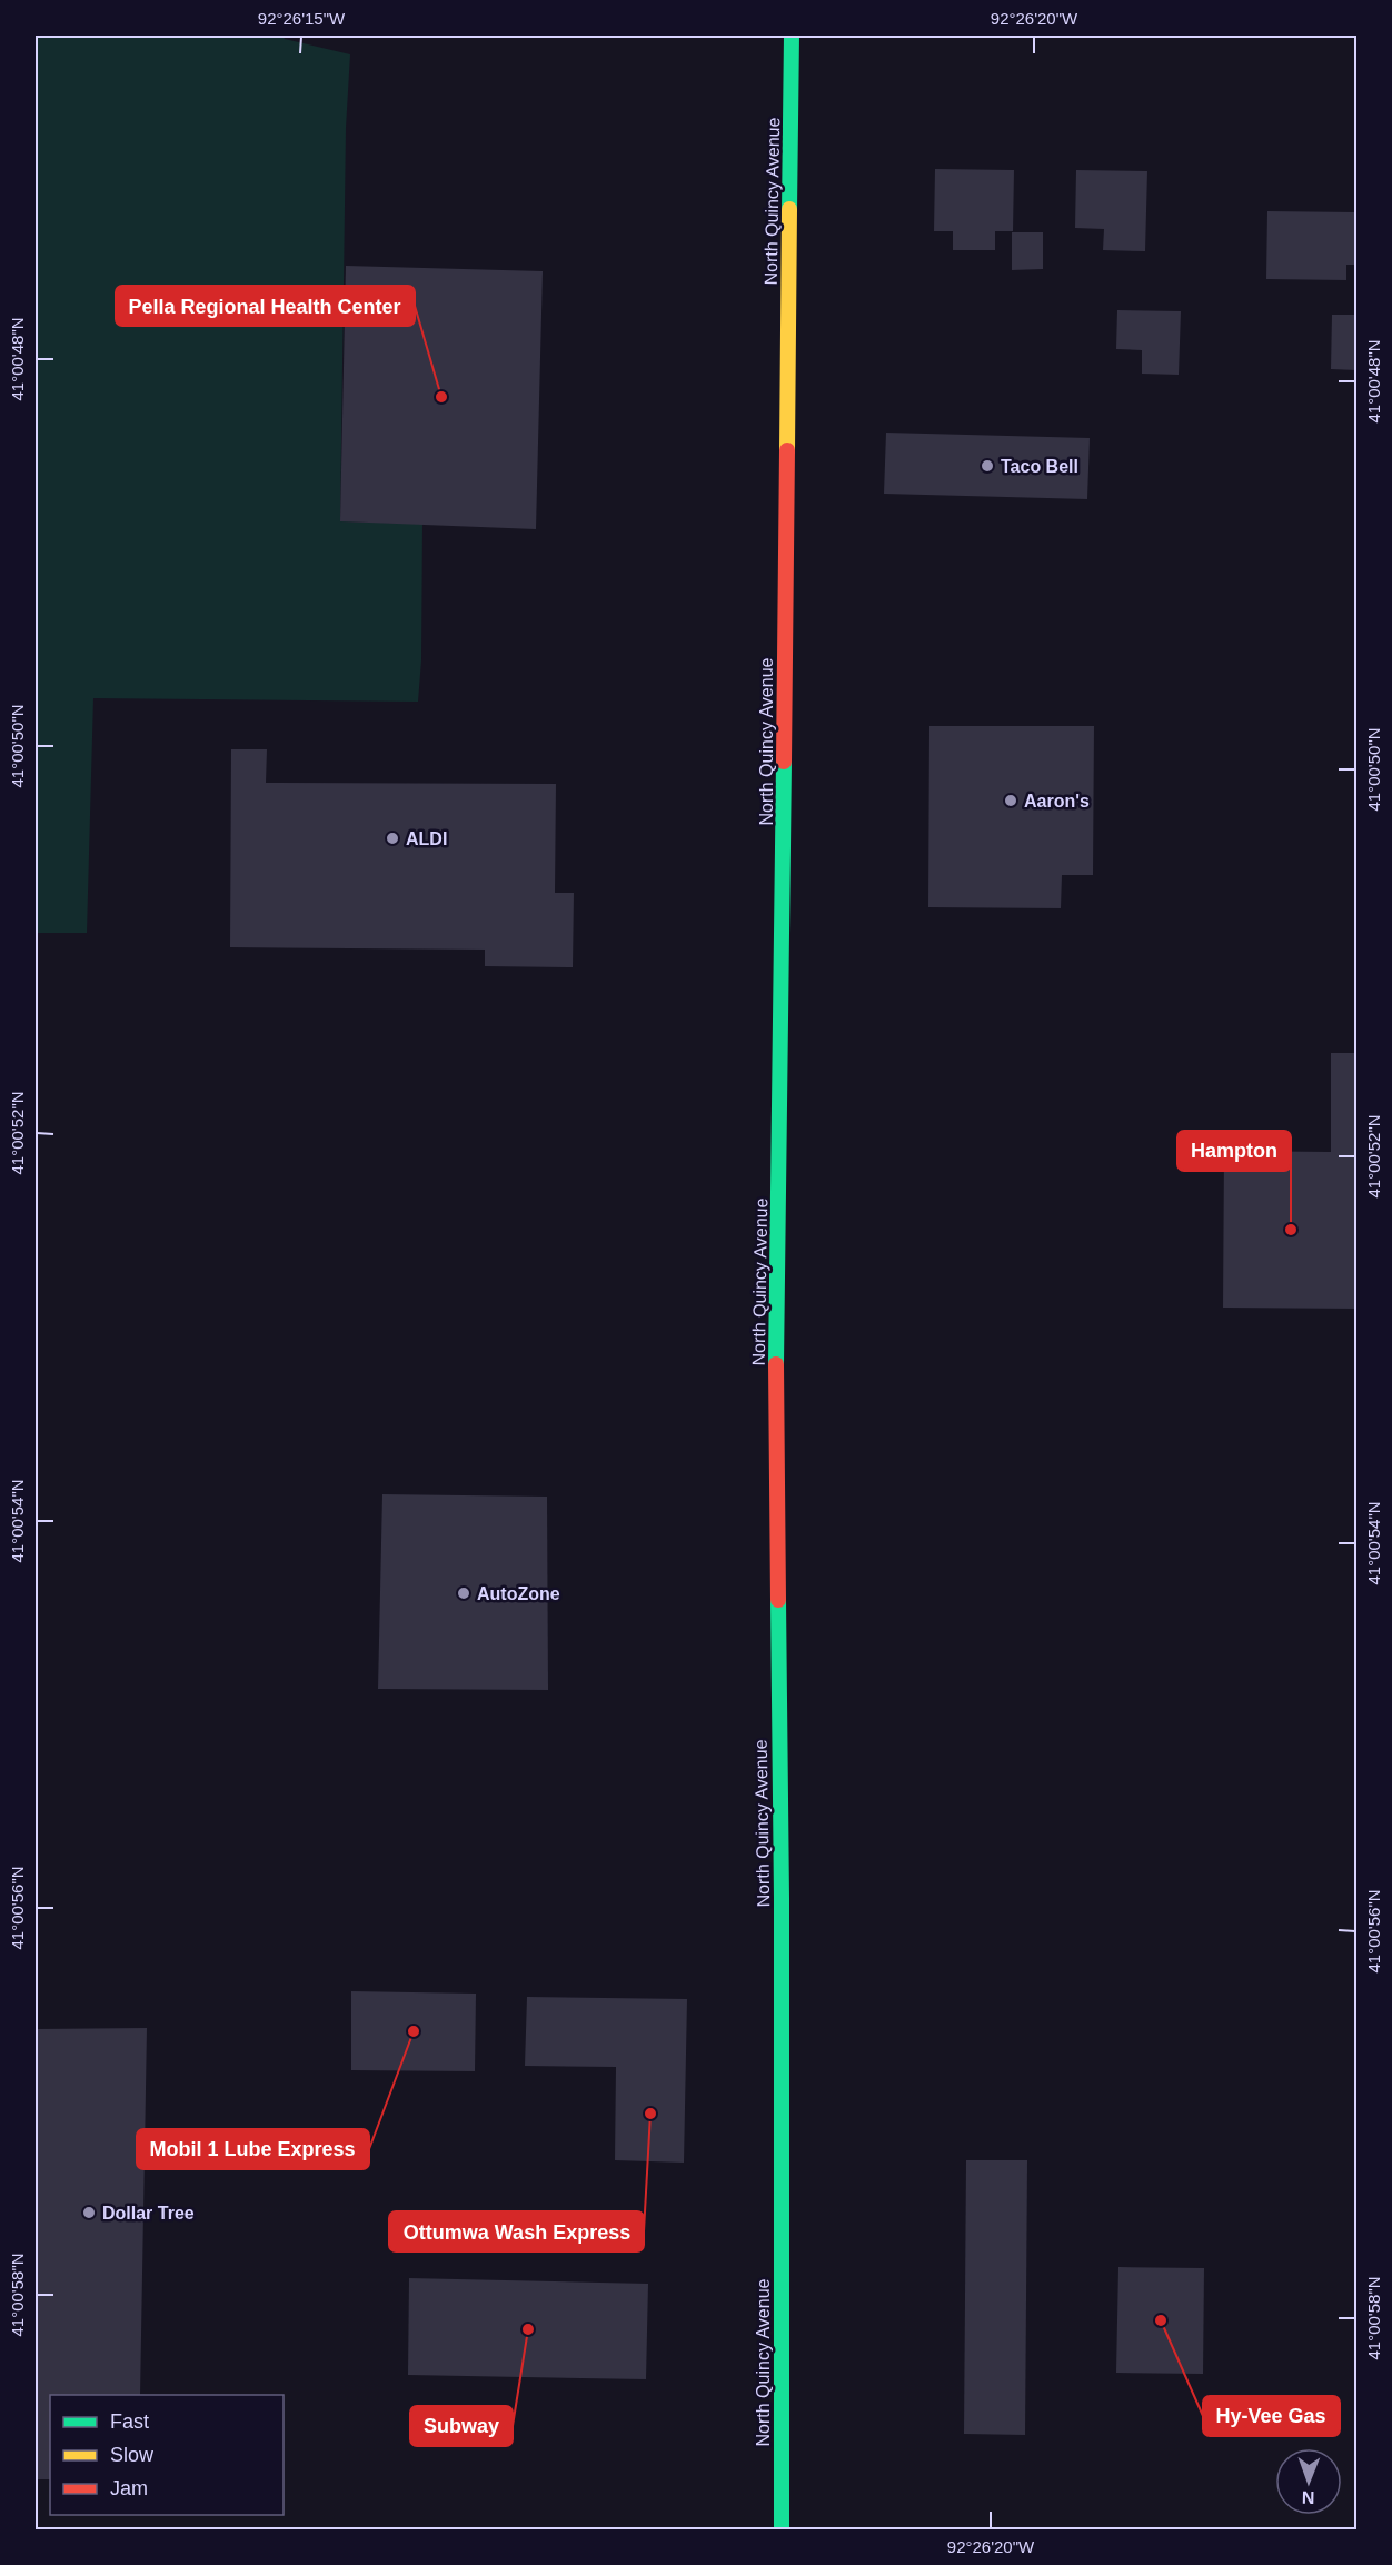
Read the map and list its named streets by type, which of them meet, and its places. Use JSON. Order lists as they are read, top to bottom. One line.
{"streets":{"main road":["North Quincy Avenue"]},"places":["Pella Regional Health Center","Taco Bell","Aaron's","ALDI","Hampton","AutoZone","Mobil 1 Lube Express","Ottumwa Wash Express","Dollar Tree","Hy-Vee Gas","Subway"],"legend":["Fast","Slow","Jam"],"north":"bottom","coordinates":["92°26'15\"W","92°26'20\"W","41°00'48\"N","41°00'50\"N","41°00'52\"N","41°00'54\"N","41°00'56\"N","41°00'58\"N"]}
